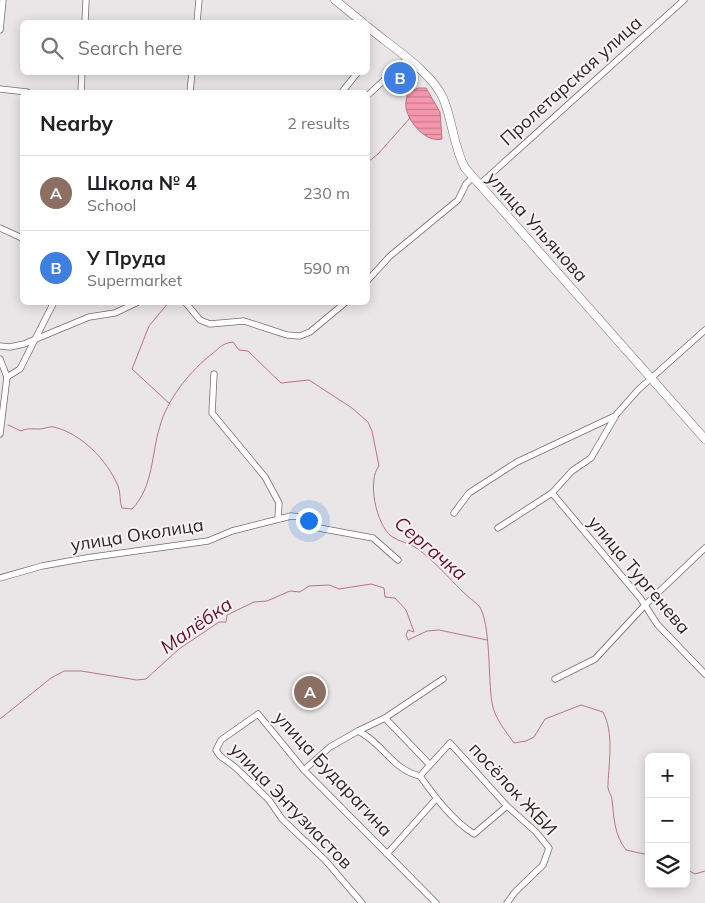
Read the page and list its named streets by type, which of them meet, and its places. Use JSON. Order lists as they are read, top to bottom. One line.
{"streets":{"main road":["улица Ульянова"],"street":["Пролетарская улица","улица Околица","улица Тургенева","улица Бударагина","посёлок ЖБИ","улица Энтузиастов"]},"crossings":[["Пролетарская улица","улица Ульянова"],["улица Бударагина","улица Энтузиастов"]],"water":["Сергачка","Малёбка"],"page":{"search":"Search here","pins":["B","A"],"heading":["Nearby","2 results"],"list":[{"mark":"A","name":"Школа № 4","note":"School","value":"230 m"},{"mark":"B","name":"У Пруда","note":"Supermarket","value":"590 m"}],"map_buttons":["+","−"]}}
